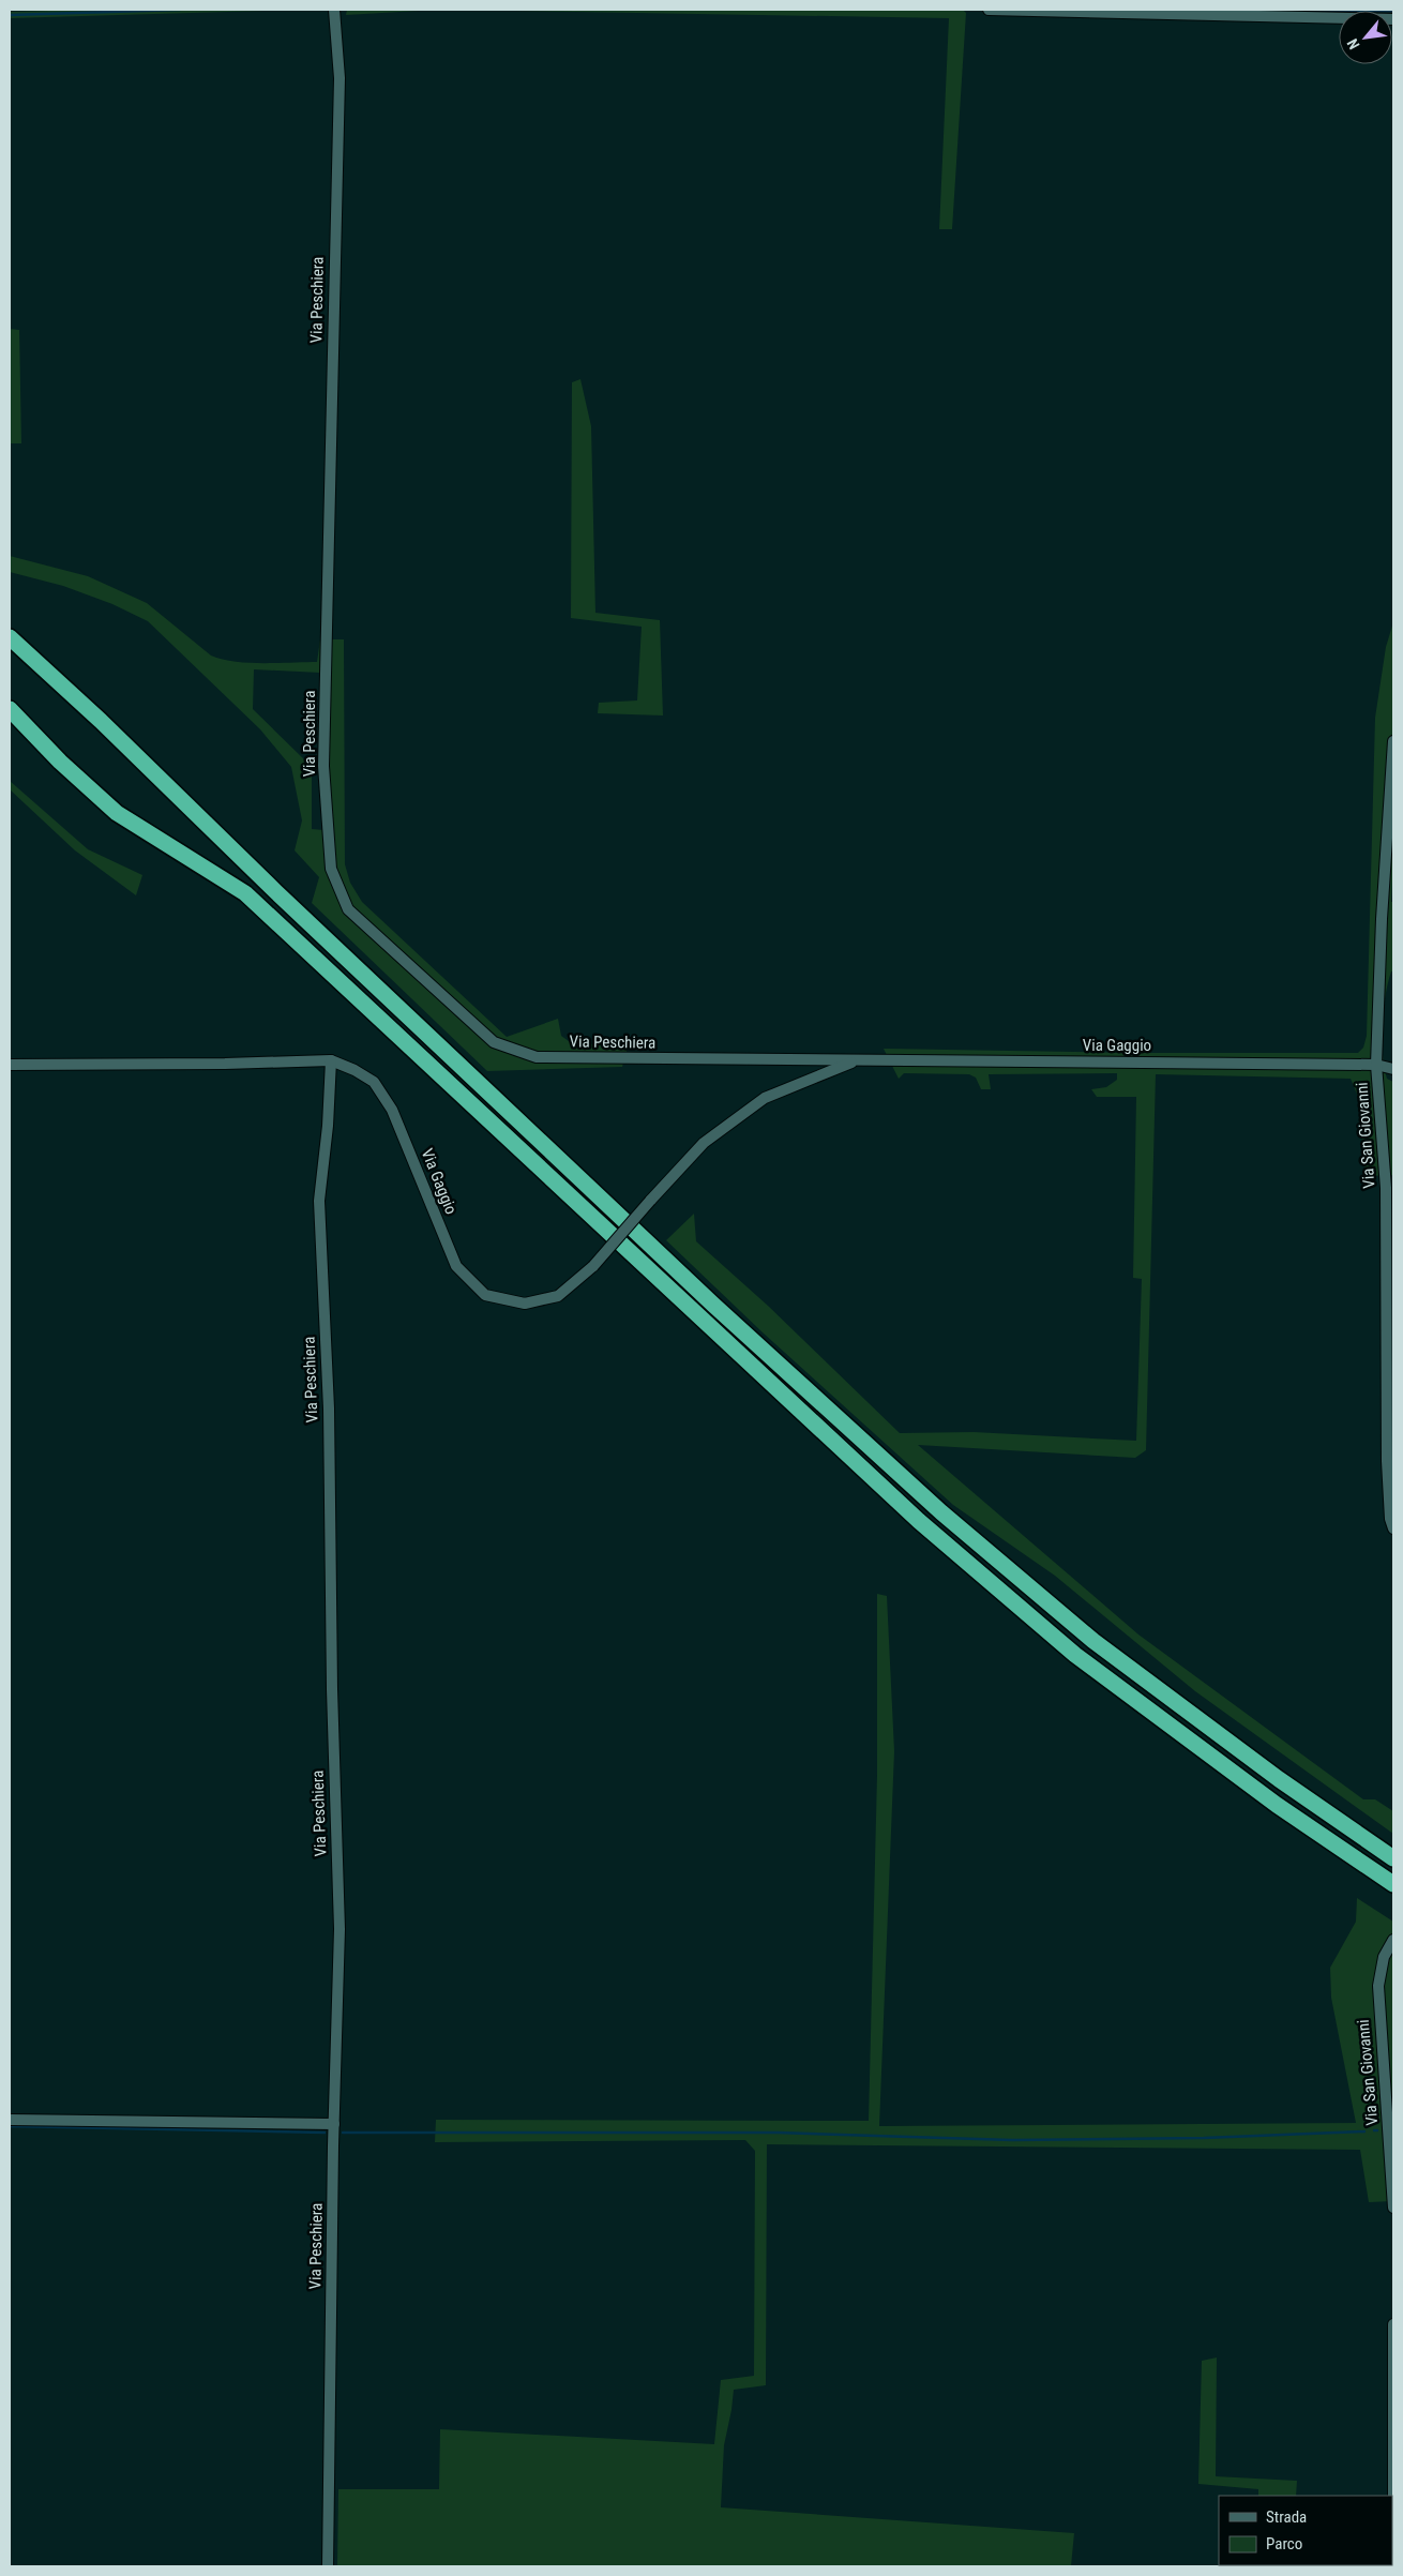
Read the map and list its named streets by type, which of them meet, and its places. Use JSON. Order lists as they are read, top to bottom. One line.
{"streets":{"street":["Via Peschiera","Via Gaggio","Via San Giovanni"]},"crossings":[["Via Peschiera","Via Gaggio"],["Via Gaggio","Via San Giovanni"]],"legend":["Strada","Parco"],"north":"bottom left"}
